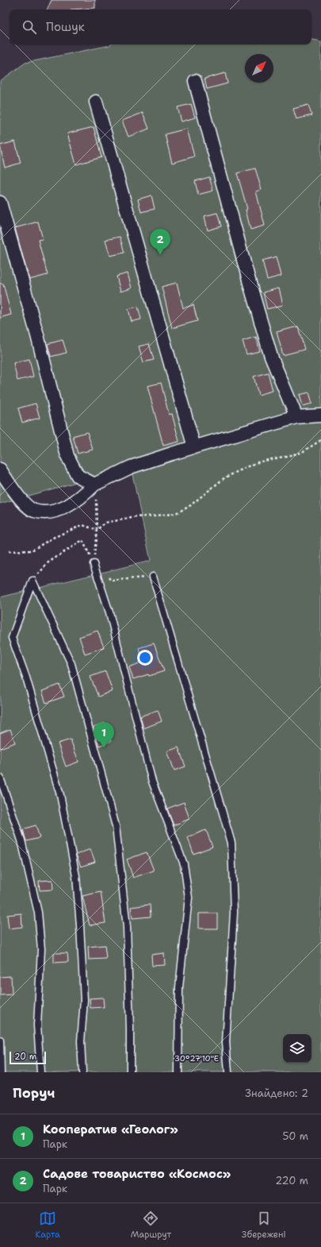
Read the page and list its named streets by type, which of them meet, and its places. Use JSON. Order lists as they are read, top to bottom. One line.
{"scale_bar":"20 m","north":"top right","page":{"search":"Пошук","pins":["2","1"],"scale":"20 m","heading":["Поруч","Знайдено: 2"],"list":[{"mark":"1","name":"Кооператив «Геолог»","note":"Парк","value":"50 m"},{"mark":"2","name":"Садове товариство «Космос»","note":"Парк","value":"220 m"}],"nav":["Карта","Маршрут","Збережені"]},"coordinates":["30°27'10\"E"]}
